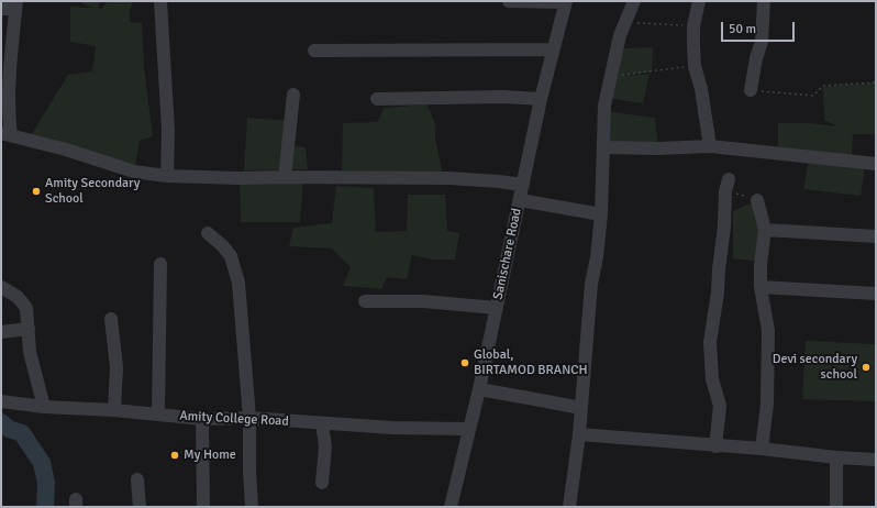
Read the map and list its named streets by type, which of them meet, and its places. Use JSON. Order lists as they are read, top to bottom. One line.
{"streets":{"street":["Sanischare Road","Amity College Road"]},"crossings":[["Sanischare Road","Amity College Road"]],"places":["Amity Secondary School","Global, BIRTAMOD BRANCH","Devi secondary school","My Home"],"scale_bar":"50 m"}
